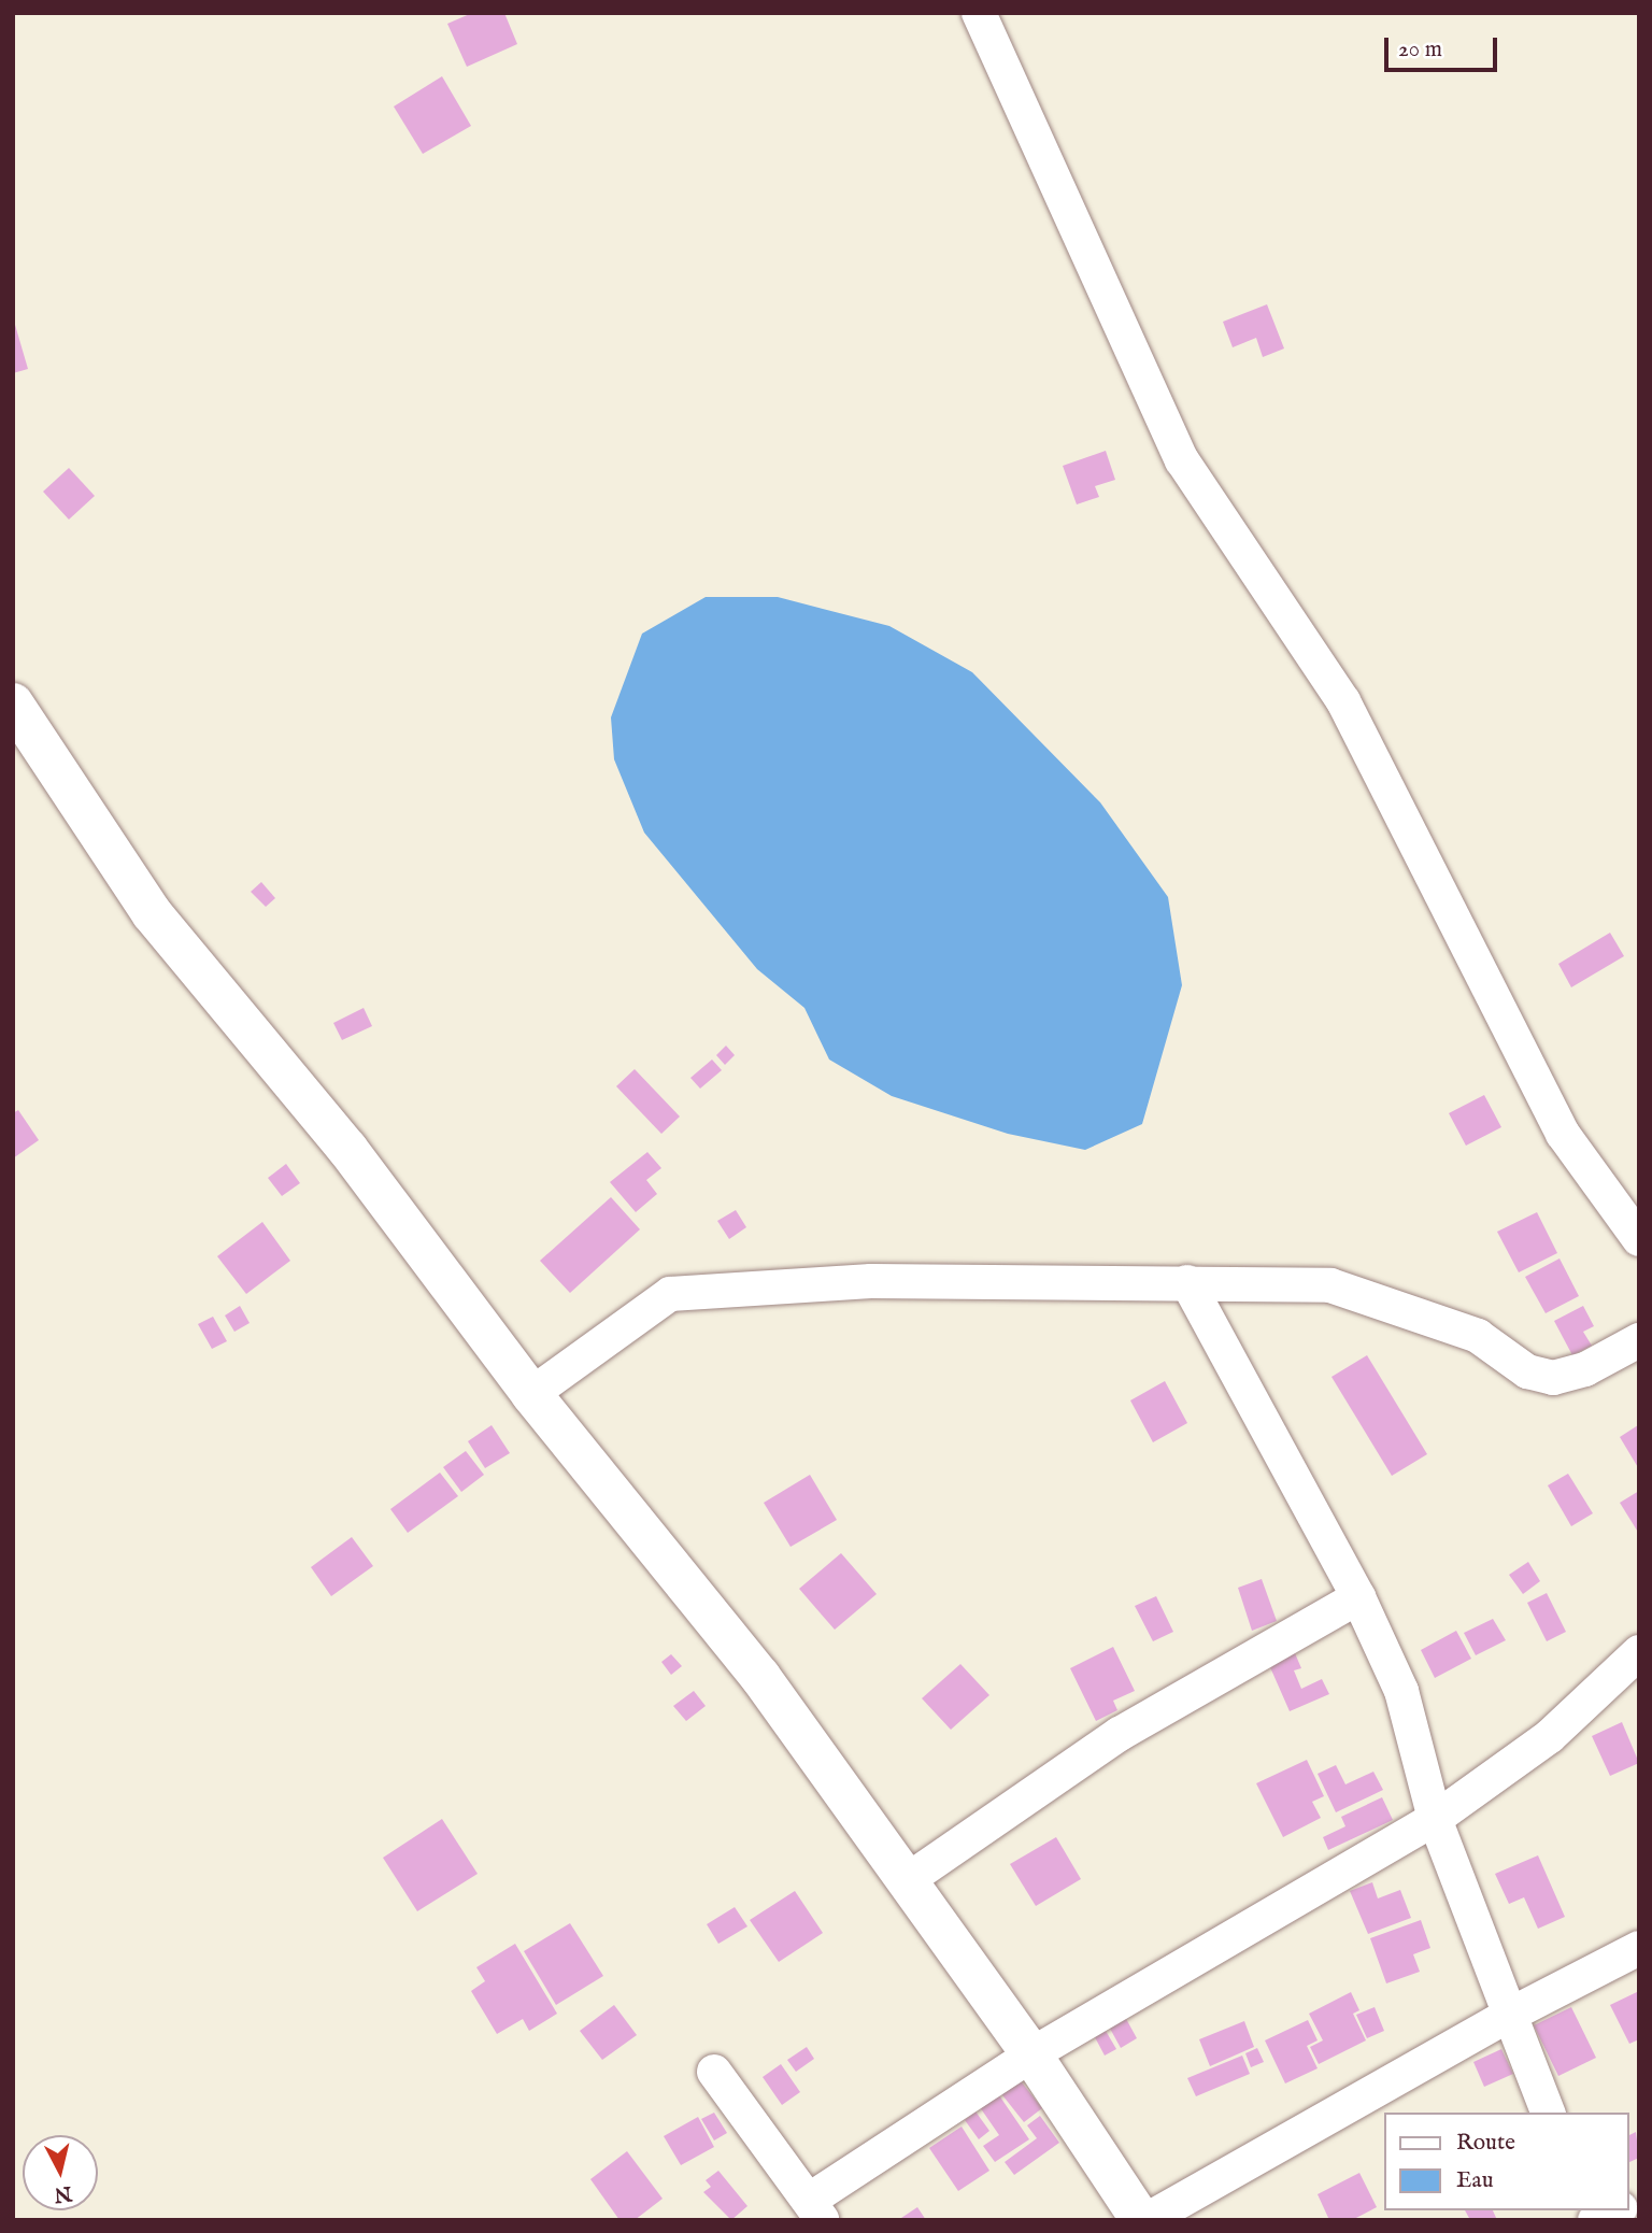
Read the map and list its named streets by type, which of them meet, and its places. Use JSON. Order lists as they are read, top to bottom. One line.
{"legend":["Route","Eau"],"scale_bar":"20 m","north":"bottom"}
